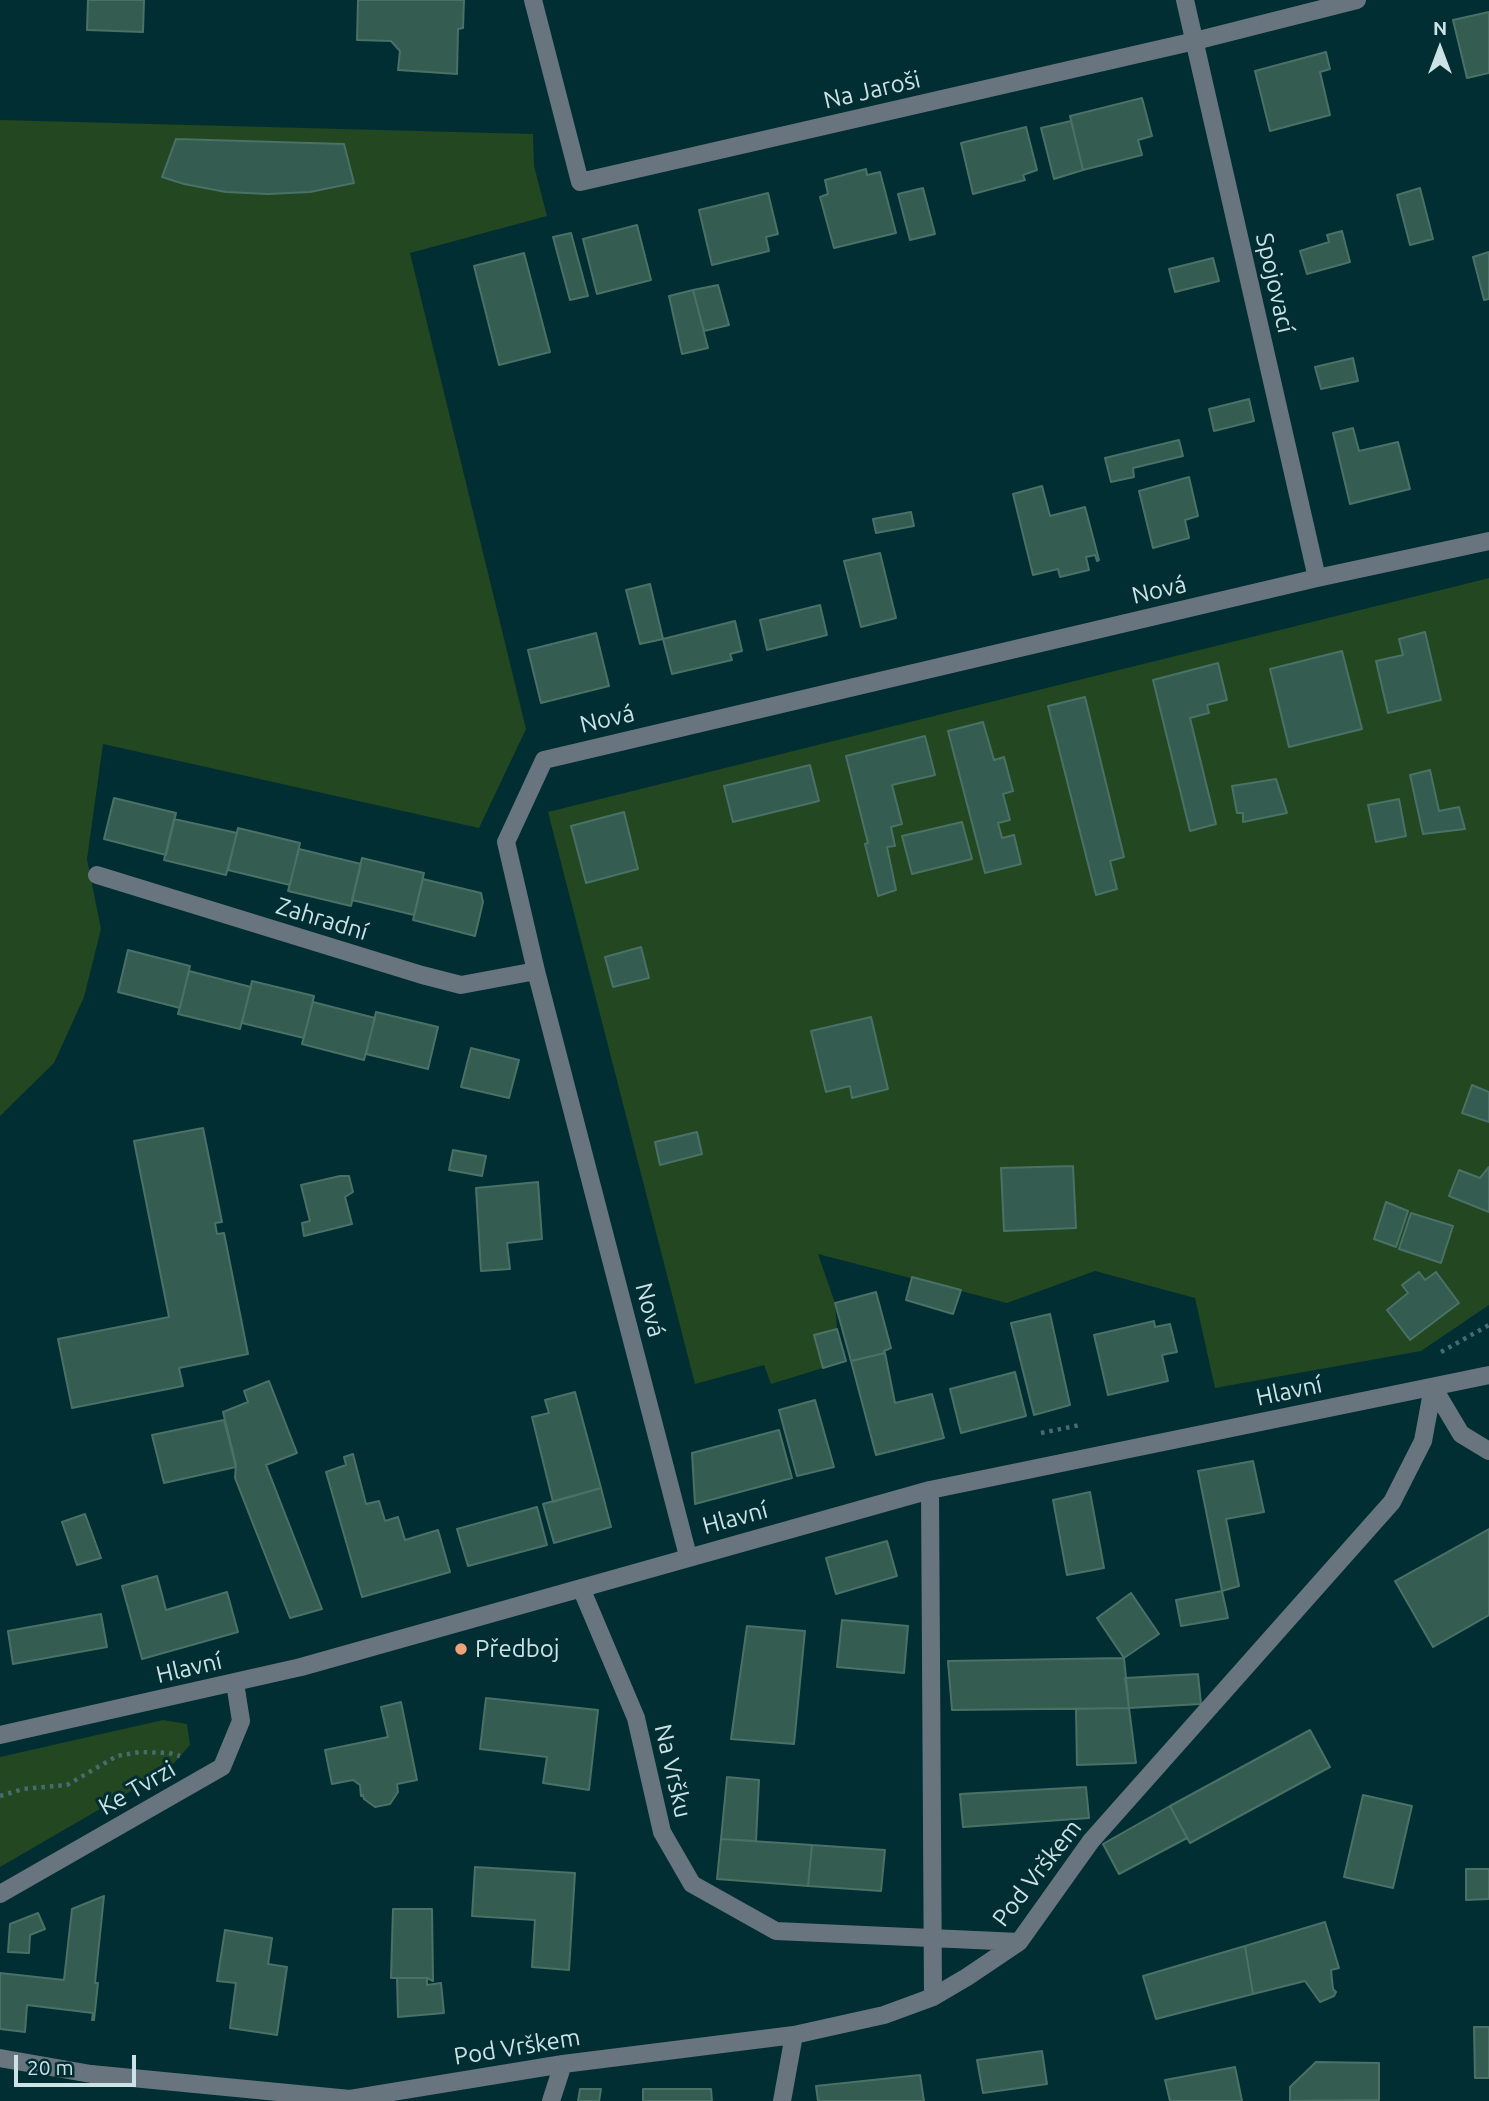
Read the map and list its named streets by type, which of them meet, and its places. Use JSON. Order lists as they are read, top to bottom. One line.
{"streets":{"street":["Na Jaroši","Spojovací","Nová","Zahradní","Hlavní","Na Vršku","Ke Tvrzi","Pod Vrškem"]},"crossings":[["Na Jaroši","Spojovací"],["Spojovací","Nová"],["Nová","Zahradní"],["Nová","Hlavní"],["Hlavní","Na Vršku"],["Hlavní","Pod Vrškem"],["Na Vršku","Pod Vrškem"]],"places":["Předboj"],"scale_bar":"20 m","north":"top"}
